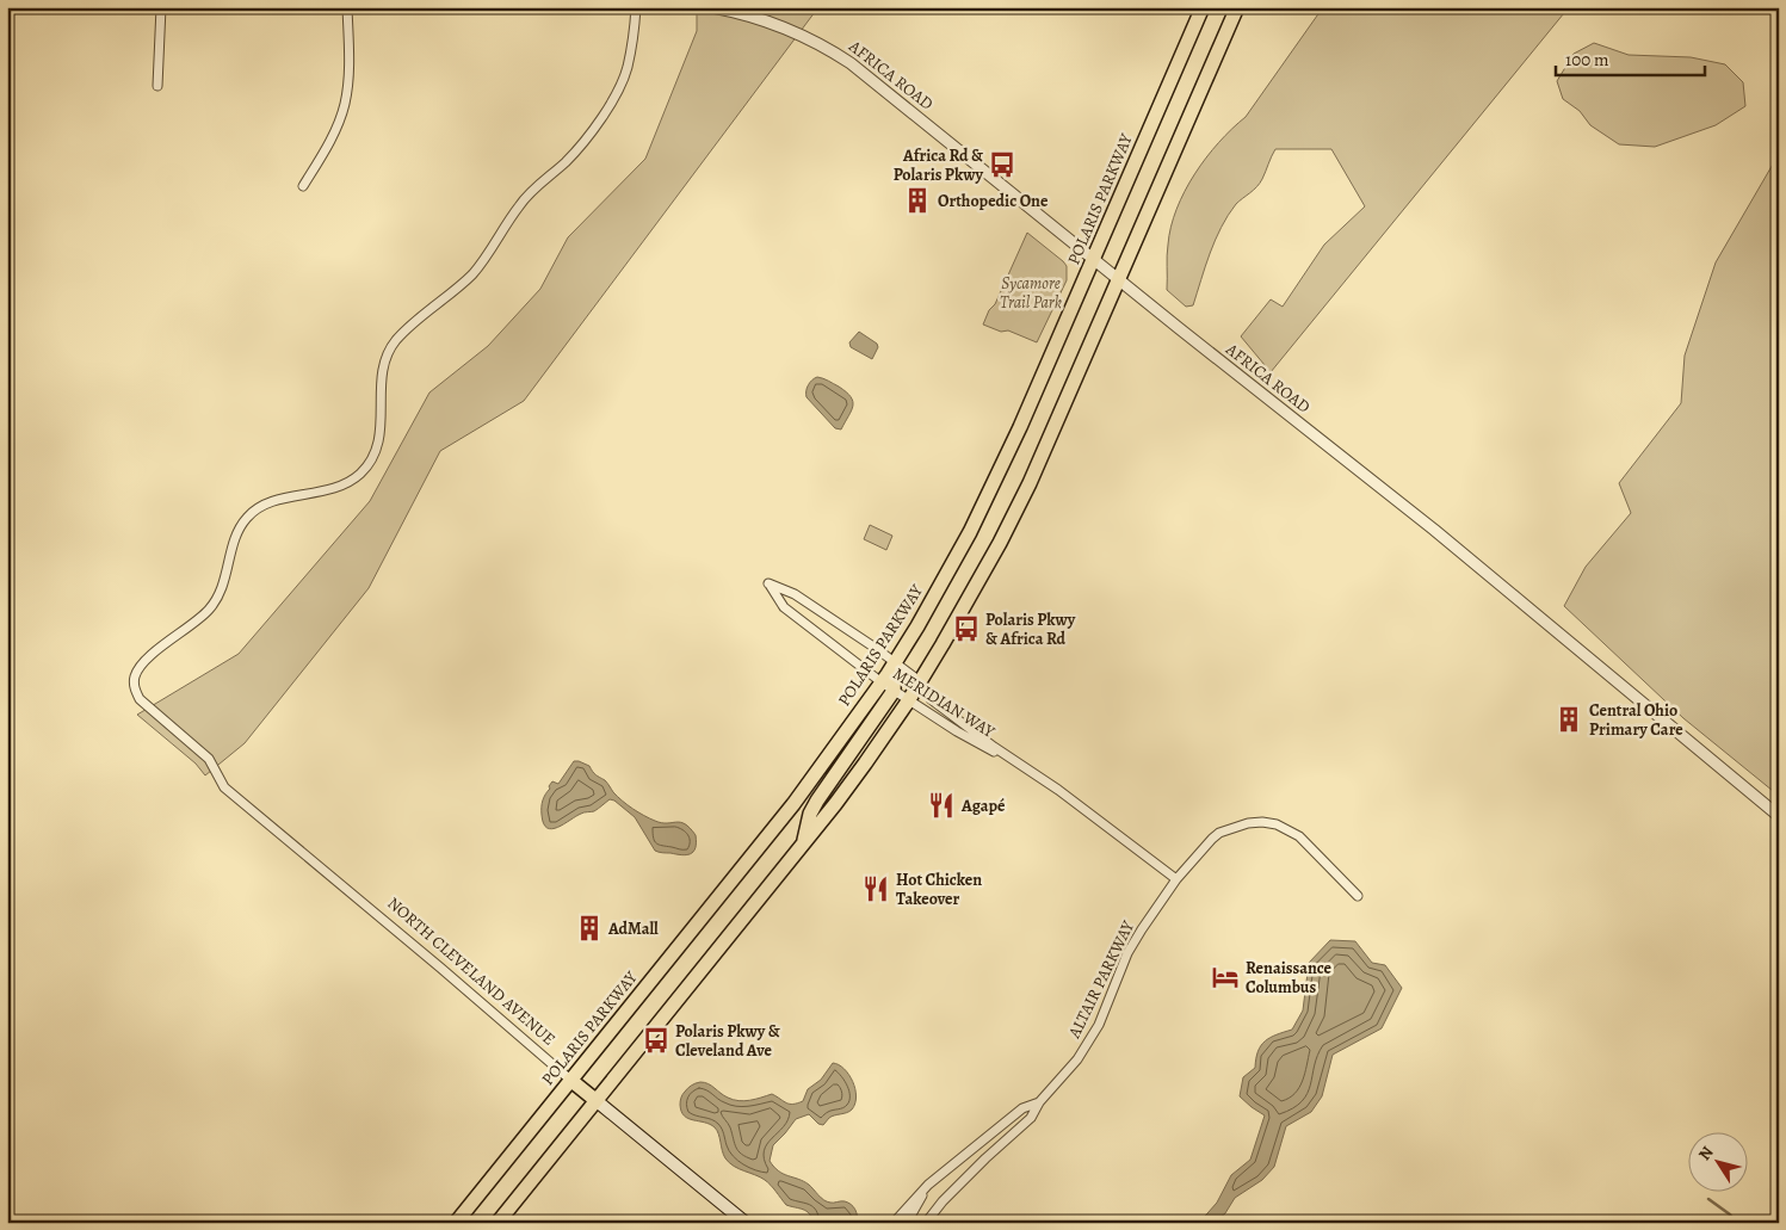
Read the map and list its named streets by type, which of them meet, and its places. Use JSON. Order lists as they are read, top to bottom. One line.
{"streets":{"main road":["POLARIS PARKWAY","NORTH CLEVELAND AVENUE"],"street":["AFRICA ROAD","MERIDIAN WAY","ALTAIR PARKWAY"]},"crossings":[["AFRICA ROAD","POLARIS PARKWAY"],["POLARIS PARKWAY","MERIDIAN WAY"],["POLARIS PARKWAY","NORTH CLEVELAND AVENUE"],["MERIDIAN WAY","ALTAIR PARKWAY"]],"parks":["Sycamore Trail Park"],"places":{"bus stop":["Africa Rd & Polaris Pkwy","Polaris Pkwy & Africa Rd","Polaris Pkwy & Cleveland Ave"],"building":["Orthopedic One","Central Ohio Primary Care","AdMall"],"restaurant":["Agapé","Hot Chicken Takeover"],"hotel":["Renaissance Columbus"]},"scale_bar":"100 m","north":"top left"}
